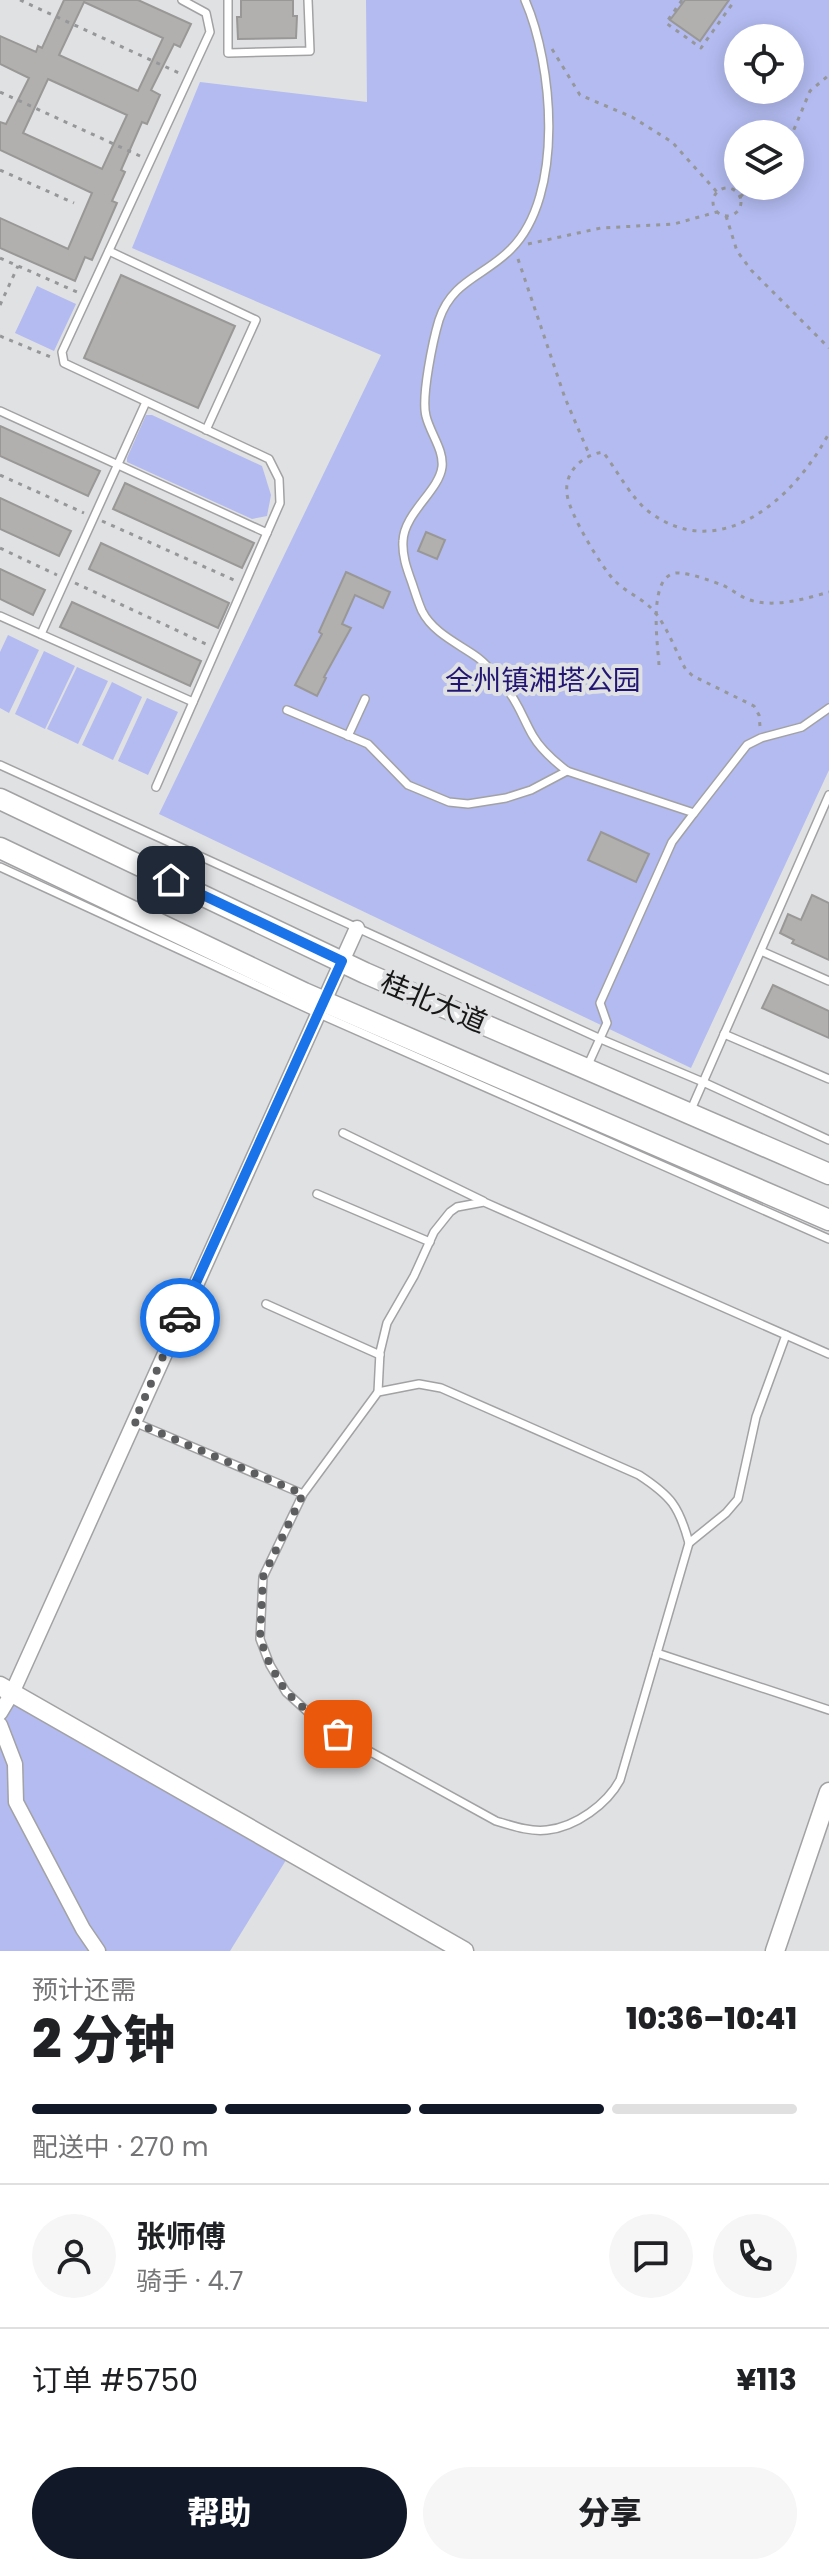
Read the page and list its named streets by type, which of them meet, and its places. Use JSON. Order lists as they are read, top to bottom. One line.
{"streets":{"main road":["桂北大道"]},"parks":["全州镇湘塔公园"],"page":{"heading":["2 分钟","预计还需","10:36–10:41"],"panel":["张师傅","骑手 · 4.7","订单 #5750","¥113"],"bar":"配送中 · 270 m","buttons":["帮助","分享"]}}
